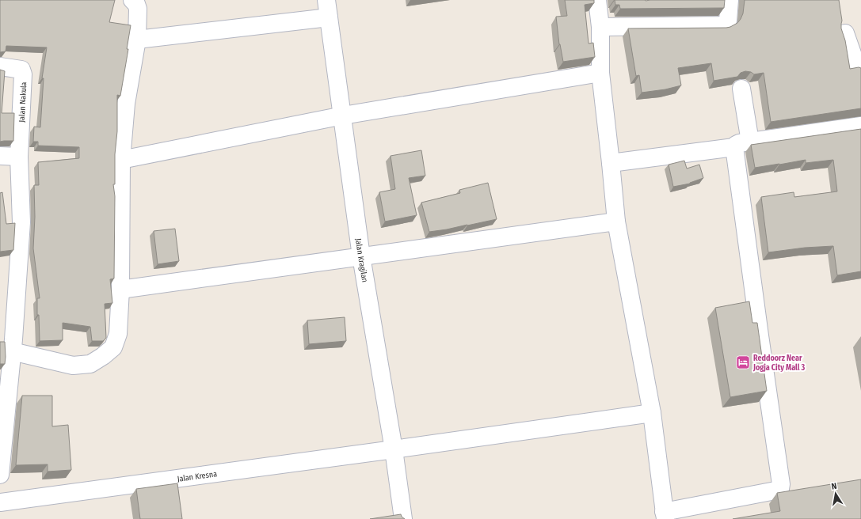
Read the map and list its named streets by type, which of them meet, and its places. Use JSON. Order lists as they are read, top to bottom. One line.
{"streets":{"street":["Jalan Nakula","Jalan Kragilan","Jalan Kresna"]},"crossings":[["Jalan Kragilan","Jalan Kresna"]],"places":{"hotel":["Reddoorz Near Jogja City Mall 3"]},"north":"top"}
